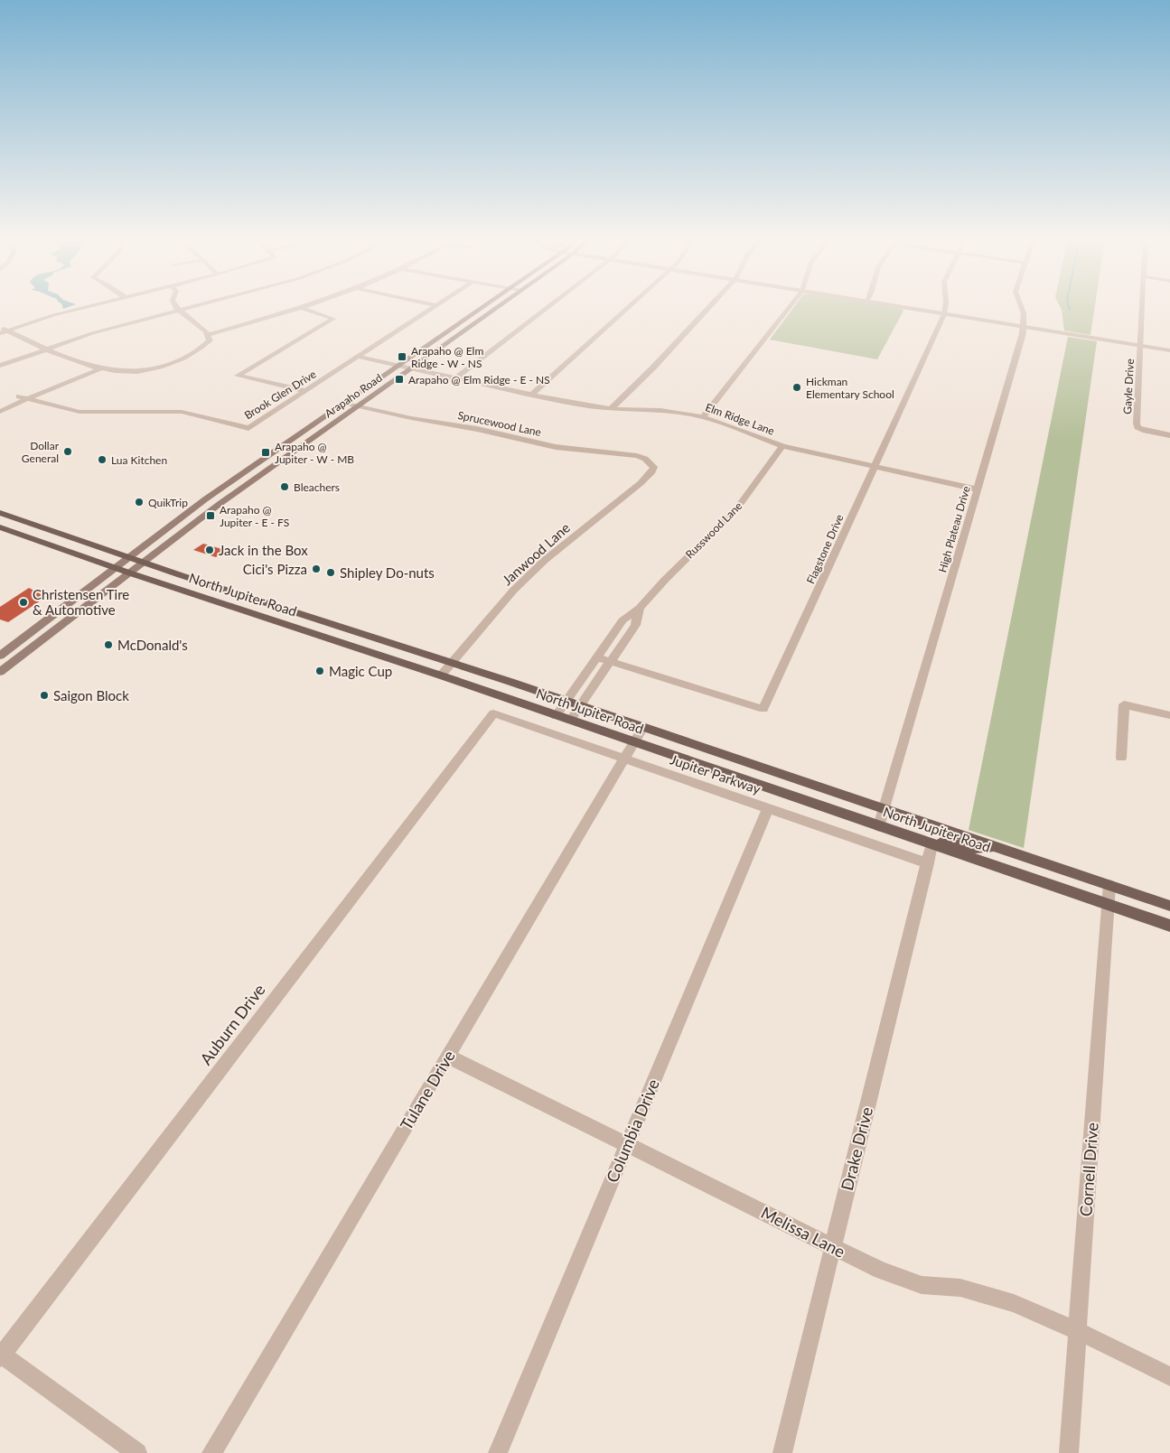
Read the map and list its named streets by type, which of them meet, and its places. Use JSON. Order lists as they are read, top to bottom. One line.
{"streets":{"main road":["Arapaho Road","North Jupiter Road"],"street":["Gayle Drive","Brook Glen Drive","Elm Ridge Lane","Sprucewood Lane","High Plateau Drive","Russwood Lane","Flagstone Drive","Janwood Lane","Jupiter Parkway","Auburn Drive","Tulane Drive","Columbia Drive","Drake Drive","Cornell Drive","Melissa Lane"]},"crossings":[["Brook Glen Drive","Elm Ridge Lane"],["Arapaho Road","Elm Ridge Lane"],["Arapaho Road","Sprucewood Lane"],["Arapaho Road","North Jupiter Road"],["Elm Ridge Lane","High Plateau Drive"],["Elm Ridge Lane","Russwood Lane"],["Elm Ridge Lane","Flagstone Drive"],["Sprucewood Lane","Janwood Lane"],["High Plateau Drive","North Jupiter Road"],["Russwood Lane","Flagstone Drive"],["Russwood Lane","North Jupiter Road"],["Janwood Lane","North Jupiter Road"],["North Jupiter Road","Tulane Drive"],["North Jupiter Road","Drake Drive"],["North Jupiter Road","Cornell Drive"],["Jupiter Parkway","Auburn Drive"],["Jupiter Parkway","Tulane Drive"],["Jupiter Parkway","Columbia Drive"],["Jupiter Parkway","Drake Drive"],["Tulane Drive","Melissa Lane"],["Columbia Drive","Melissa Lane"],["Drake Drive","Melissa Lane"],["Cornell Drive","Melissa Lane"]],"places":{"transit":["Arapaho @ Elm Ridge - W - NS","Arapaho @ Elm Ridge - E - NS","Arapaho @ Jupiter - W - MB","Arapaho @ Jupiter - E - FS"],"other":["Hickman Elementary School","Dollar General","Lua Kitchen","Bleachers","QuikTrip","Jack in the Box","Cici's Pizza","Shipley Do-nuts","Christensen Tire & Automotive","McDonald's","Magic Cup","Saigon Block"]}}
